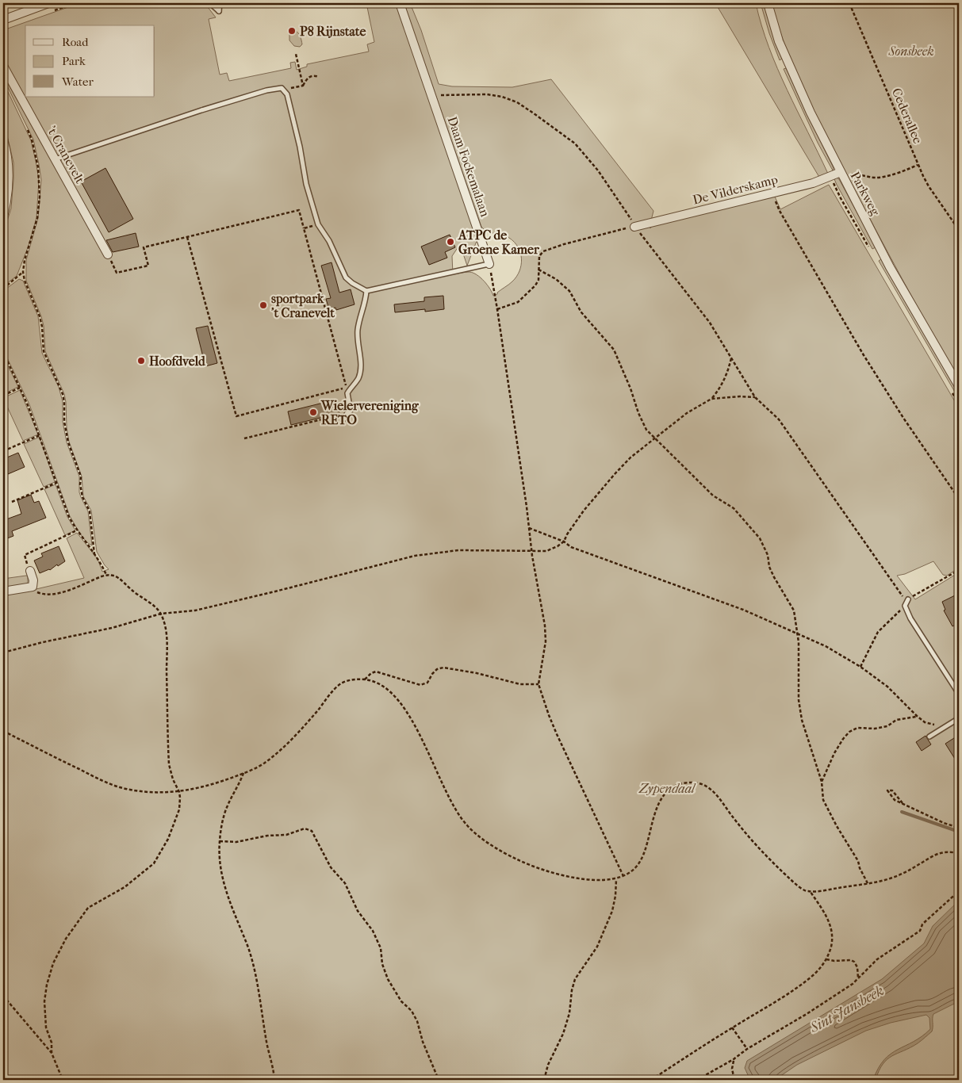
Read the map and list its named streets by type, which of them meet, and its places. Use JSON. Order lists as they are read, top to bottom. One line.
{"streets":{"street":["'t Cranevelt","Daam Fockemalaan","De Vilderskamp","Parkweg"],"path":["Cederallee"]},"crossings":[["De Vilderskamp","Parkweg"]],"water":["Sint Jansbeek"],"parks":["Sonsbeek","Zypendaal"],"places":["P8 Rijnstate","ATPC de Groene Kamer","sportpark 't Cranevelt","Hoofdveld","Wielervereniging RETO"],"legend":["Road","Park","Water"]}
